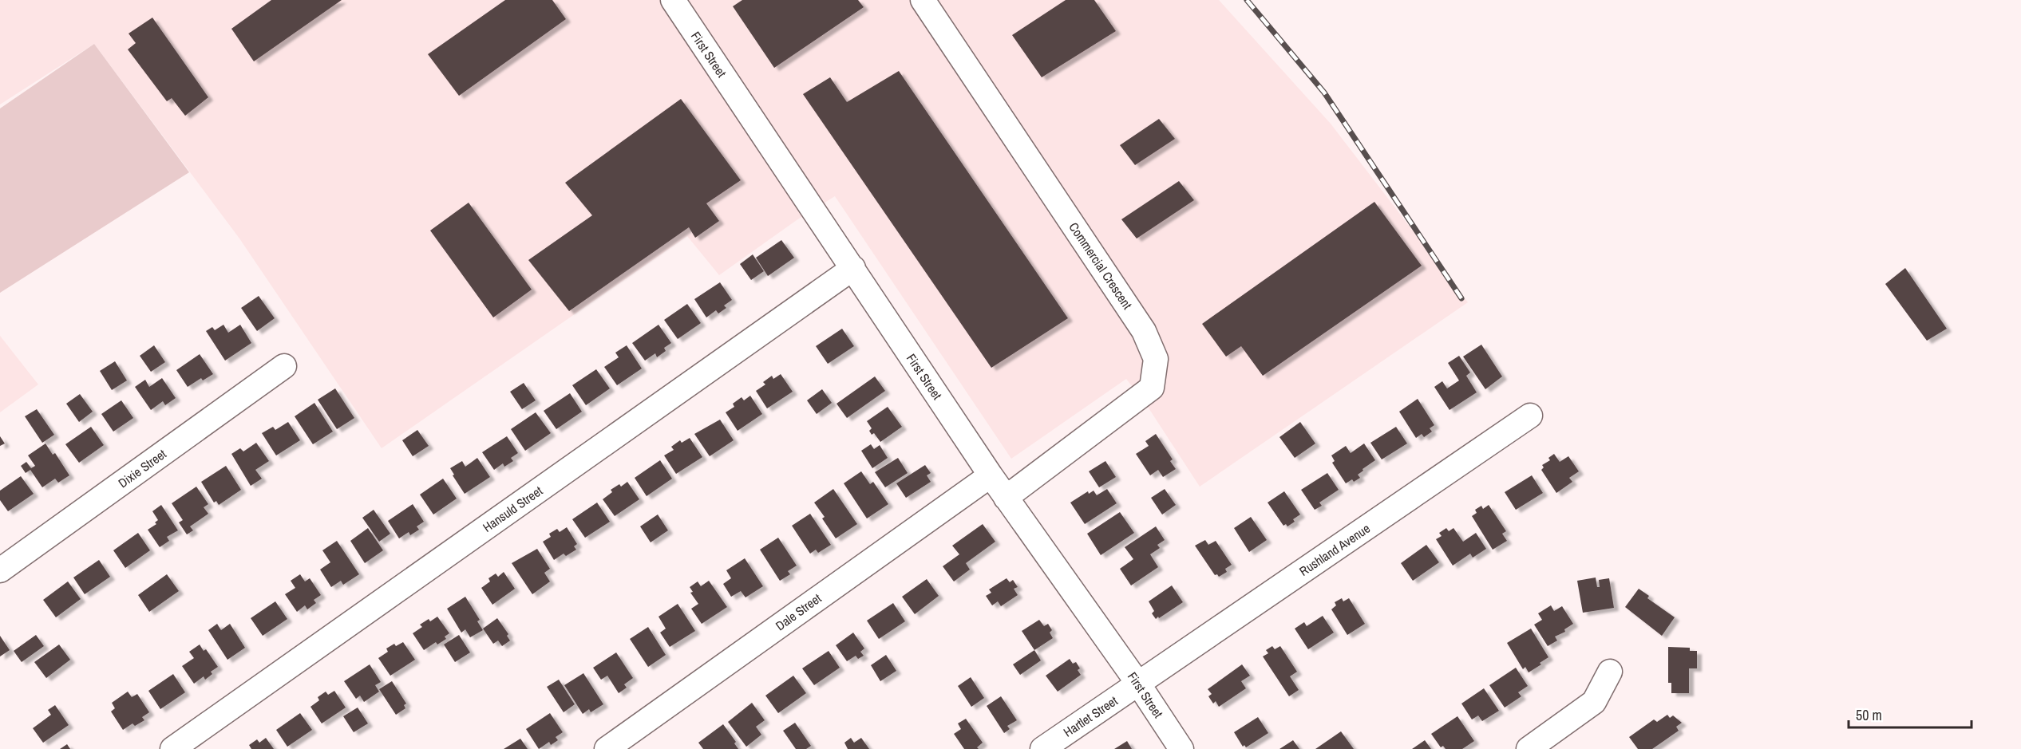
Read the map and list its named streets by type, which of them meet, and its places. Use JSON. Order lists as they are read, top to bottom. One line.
{"streets":{"street":["First Street","Commercial Crescent","Dixie Street","Hansuld Street","Rushland Avenue","Dale Street","Hartlet Street"]},"crossings":[["First Street","Commercial Crescent"],["First Street","Hansuld Street"],["First Street","Rushland Avenue"],["First Street","Dale Street"],["First Street","Hartlet Street"],["Rushland Avenue","Hartlet Street"]],"scale_bar":"50 m"}
